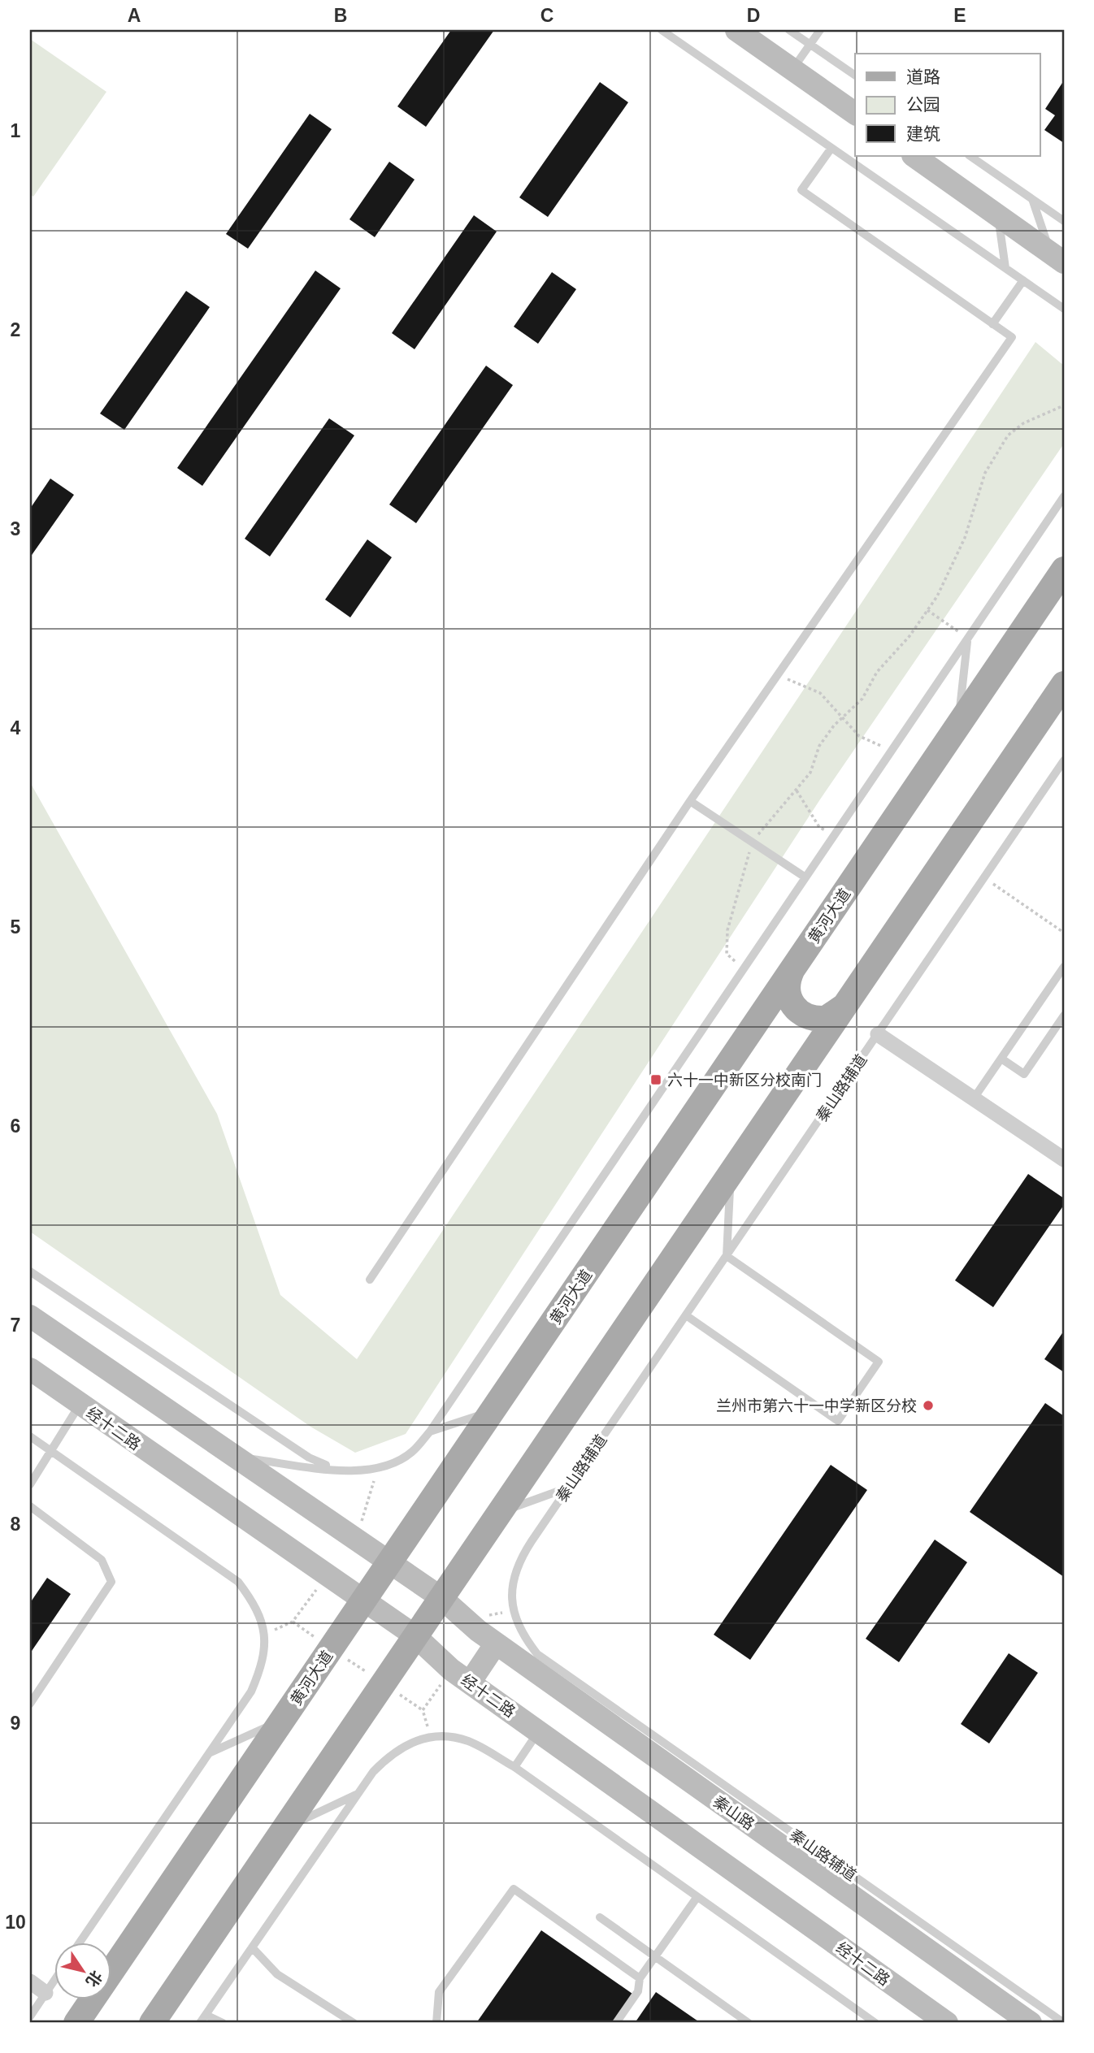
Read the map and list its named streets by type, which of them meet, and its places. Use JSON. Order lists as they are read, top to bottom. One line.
{"streets":{"main road":["黄河大道"],"street":["经十二路","秦山路"],"lane":["秦山路辅道"]},"crossings":[["黄河大道","经十二路"],["黄河大道","秦山路"]],"places":{"transit":["六十一中新区分校南门"],"other":["兰州市第六十一中学新区分校"]},"legend":["道路","公园","建筑"],"north":"bottom right","grid":{"columns":["A","B","C","D","E"],"rows":["1","2","3","4","5","6","7","8","9","10"]}}
